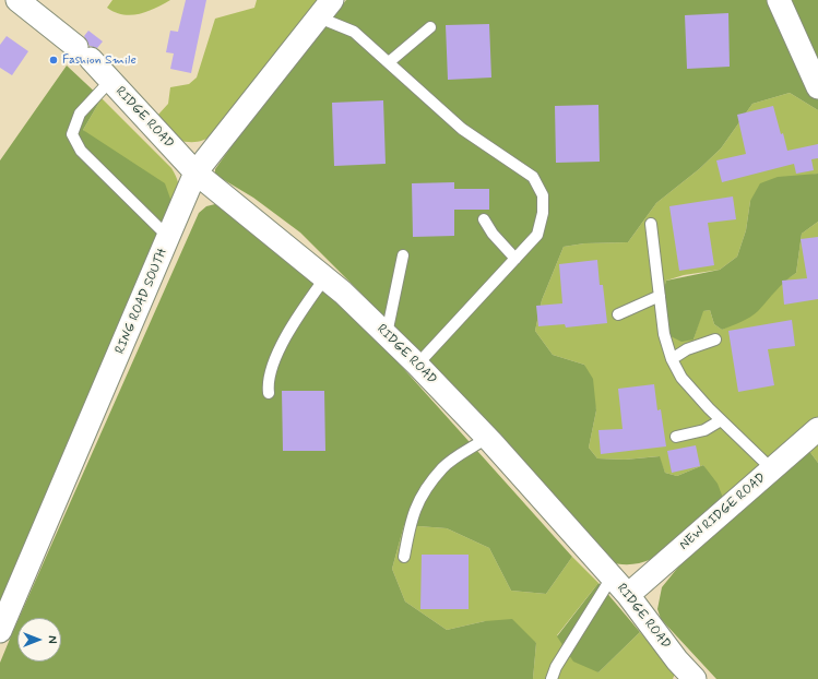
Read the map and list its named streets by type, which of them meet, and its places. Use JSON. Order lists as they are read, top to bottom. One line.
{"streets":{"street":["RIDGE ROAD","RING ROAD SOUTH","NEW RIDGE ROAD"]},"crossings":[["RIDGE ROAD","RING ROAD SOUTH"],["RIDGE ROAD","NEW RIDGE ROAD"]],"places":["Fashion Smile"],"north":"right"}
